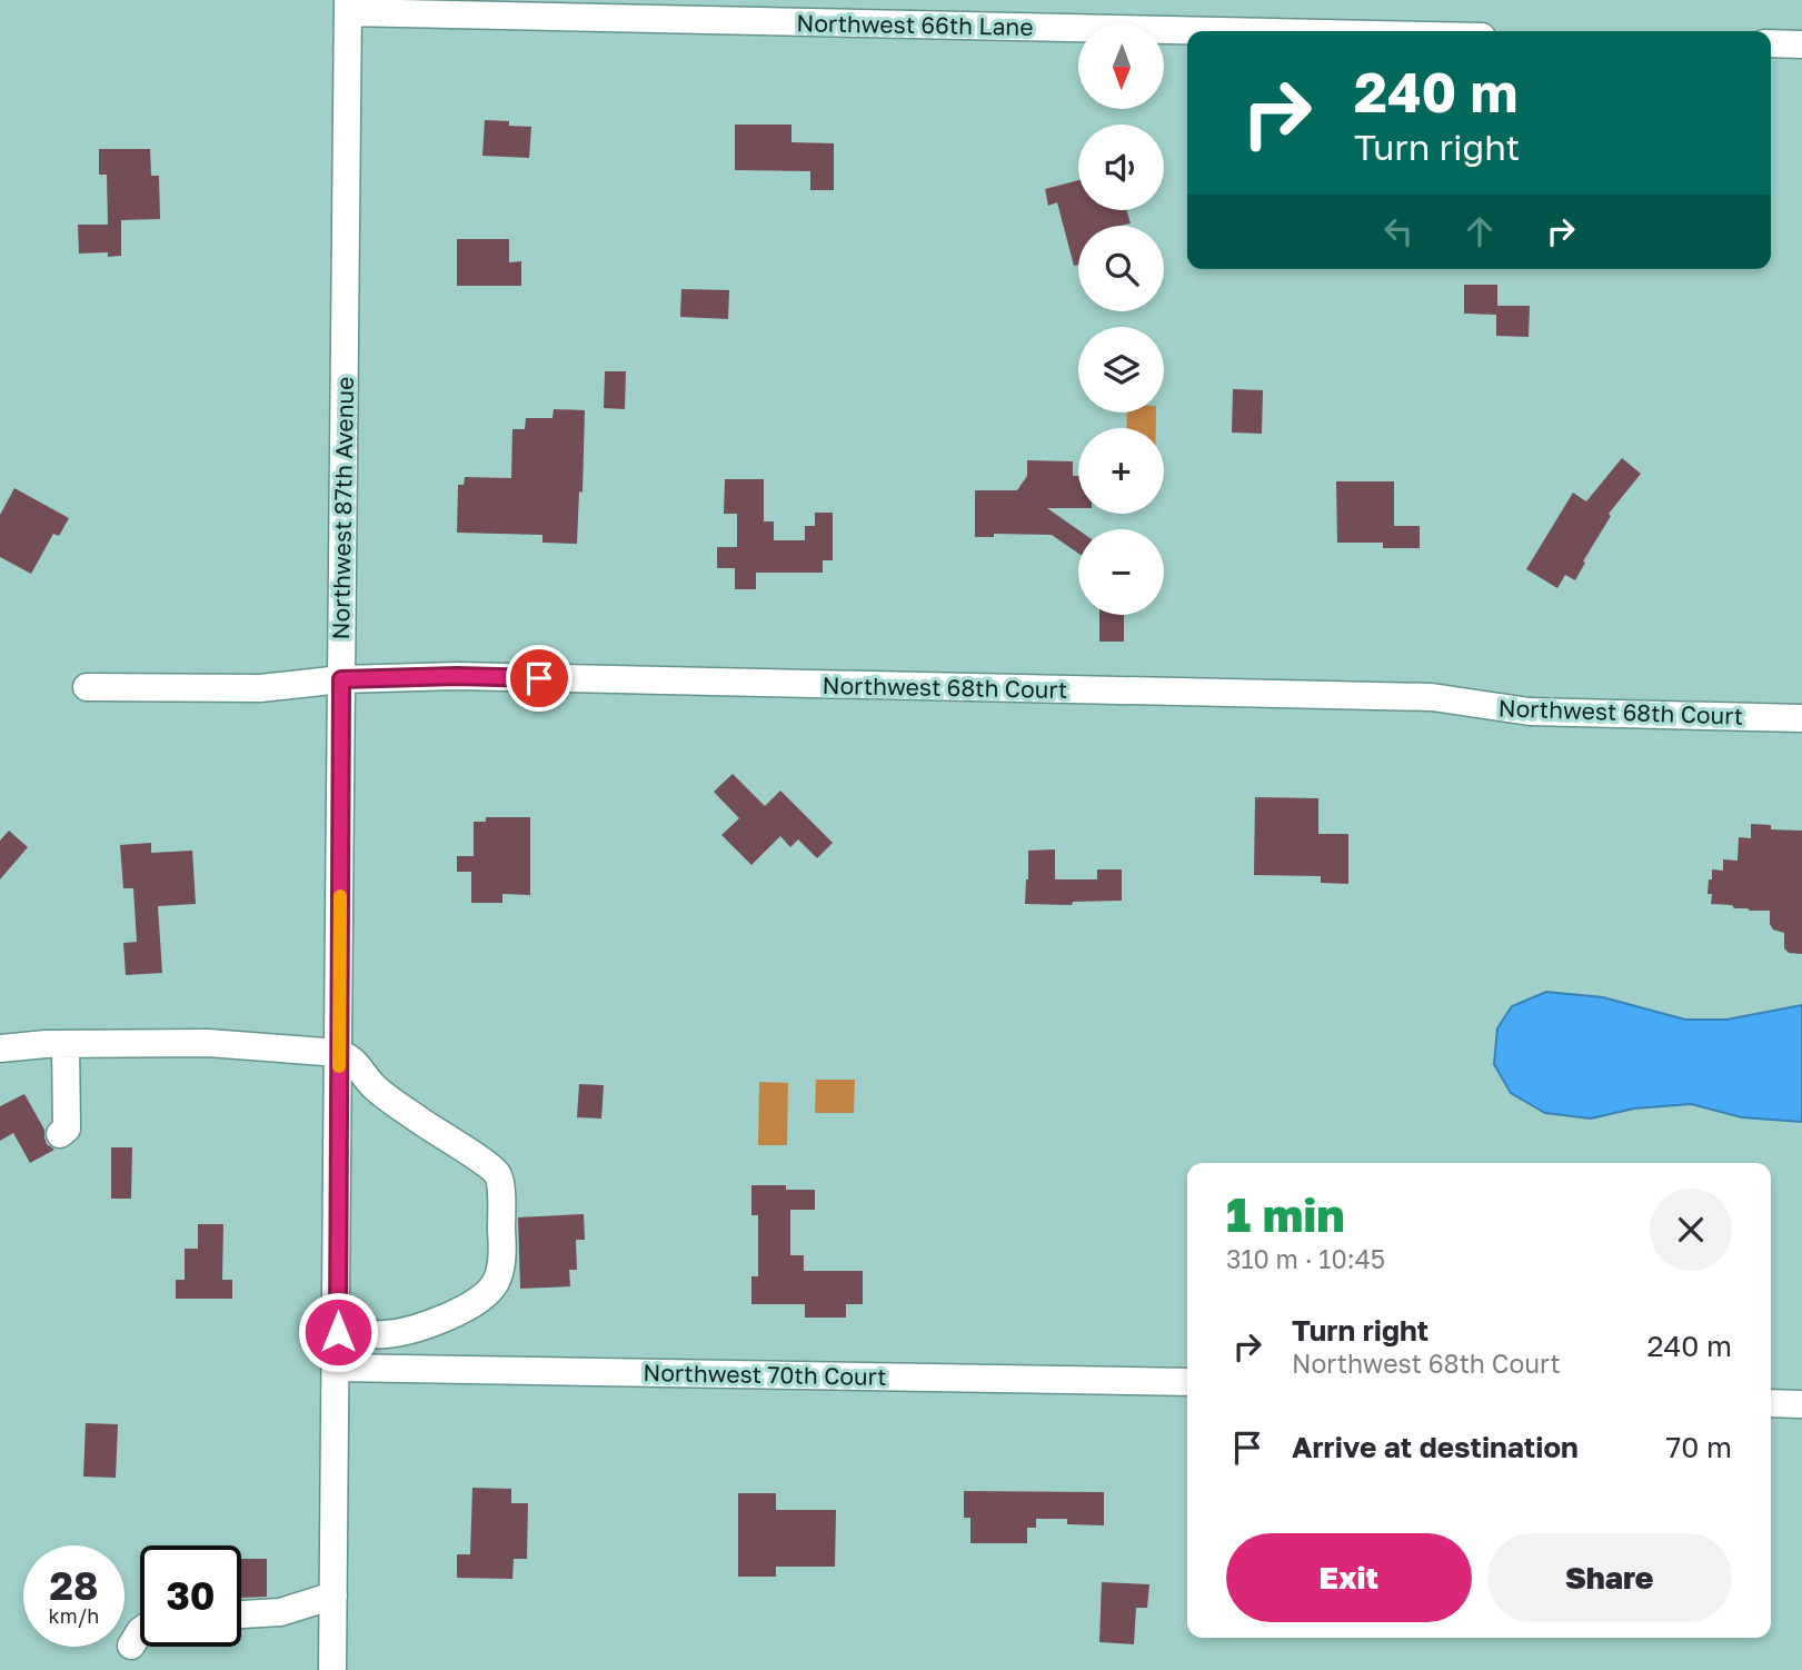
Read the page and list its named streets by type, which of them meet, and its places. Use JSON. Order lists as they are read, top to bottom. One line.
{"streets":{"street":["Northwest 66th Lane","Northwest 87th Avenue","Northwest 68th Court","Northwest 70th Court"]},"crossings":[["Northwest 66th Lane","Northwest 87th Avenue"],["Northwest 87th Avenue","Northwest 68th Court"],["Northwest 87th Avenue","Northwest 70th Court"]],"north":"bottom","page":{"map_buttons":["+","−"],"turn":["240 m","Turn right"],"heading":["1 min","310 m · 10:45"],"list":[{"name":"Turn right","note":"Northwest 68th Court","value":"240 m"},{"name":"Arrive at destination","value":"70 m"}],"buttons":["Exit","Share"],"speed":"28 km/h","limit":"30"}}
